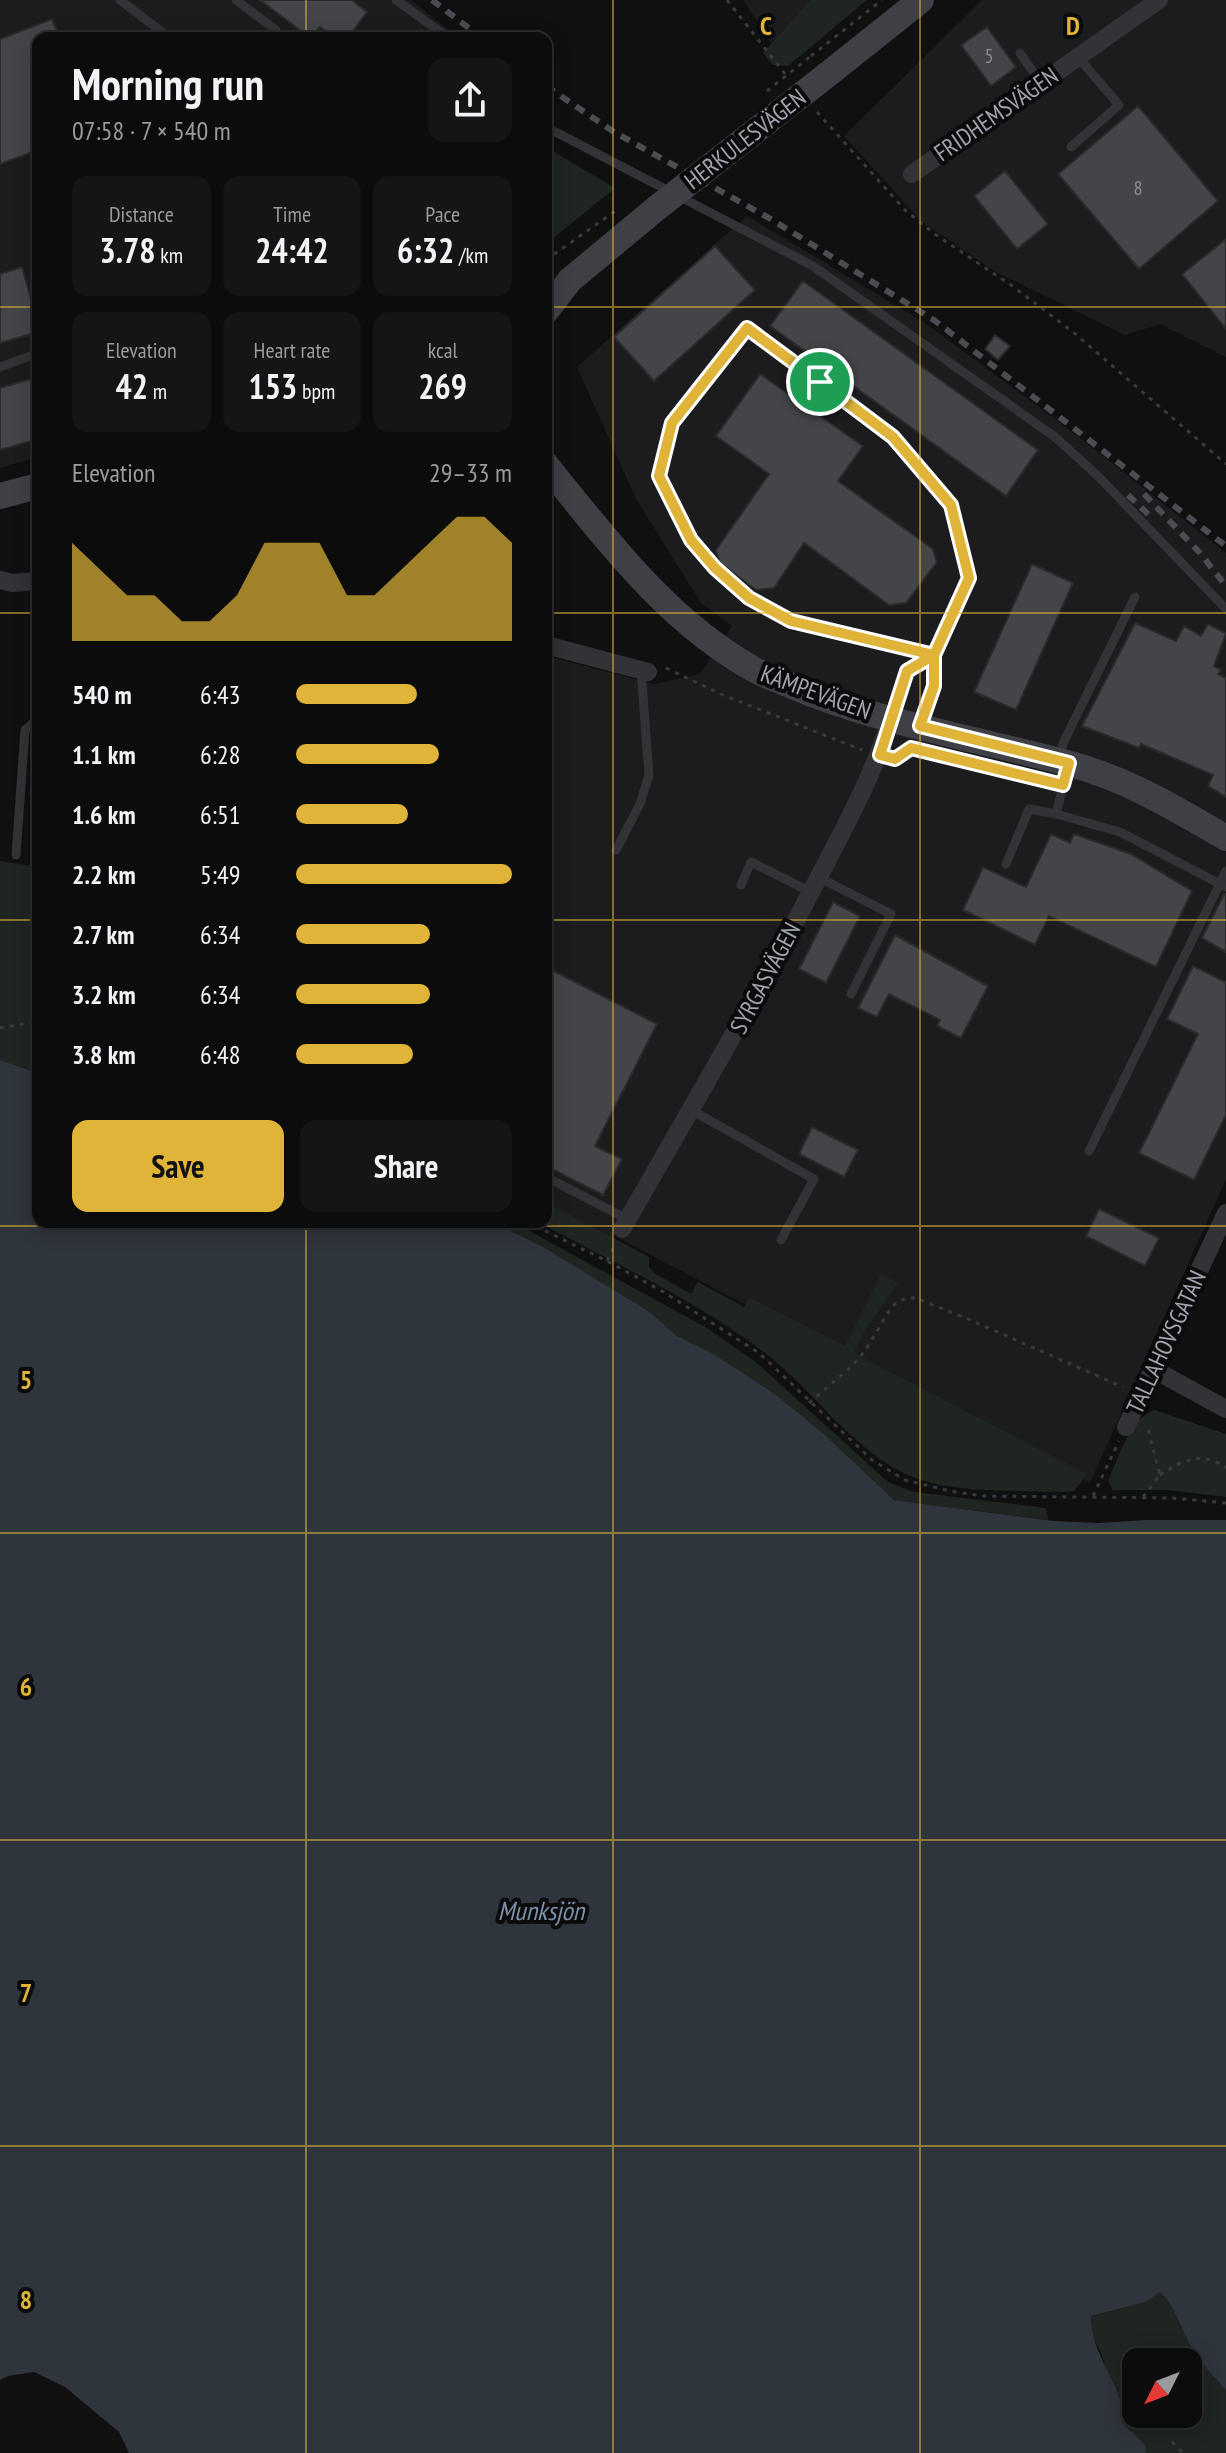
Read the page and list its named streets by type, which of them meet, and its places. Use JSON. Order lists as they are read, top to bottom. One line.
{"streets":{"main road":["HERKULESVÄGEN","KÄMPEVÄGEN"],"street":["FRIDHEMSVÄGEN","SYRGASVÄGEN","TALLAHOVSGATAN"]},"crossings":[["KÄMPEVÄGEN","SYRGASVÄGEN"]],"water":["Munksjön"],"house_numbers":["5","8"],"north":"bottom left","page":{"heading":["Morning run","07:58 · 7 × 540 m"],"stats":[["Distance","3.78 km"],["Time","24:42"],["Pace","6:32 /km"],["Elevation","42 m"],["Heart rate","153 bpm"],["kcal","269"]],"chart":["Elevation","29–33 m"],"list":[{"name":"540 m","note":"6:43"},{"name":"1.1 km","note":"6:28"},{"name":"1.6 km","note":"6:51"},{"name":"2.2 km","note":"5:49"},{"name":"2.7 km","note":"6:34"},{"name":"3.2 km","note":"6:34"},{"name":"3.8 km","note":"6:48"}],"buttons":["Save","Share"]},"grid":{"columns":["C","D"],"rows":["5","6","7","8"]}}
